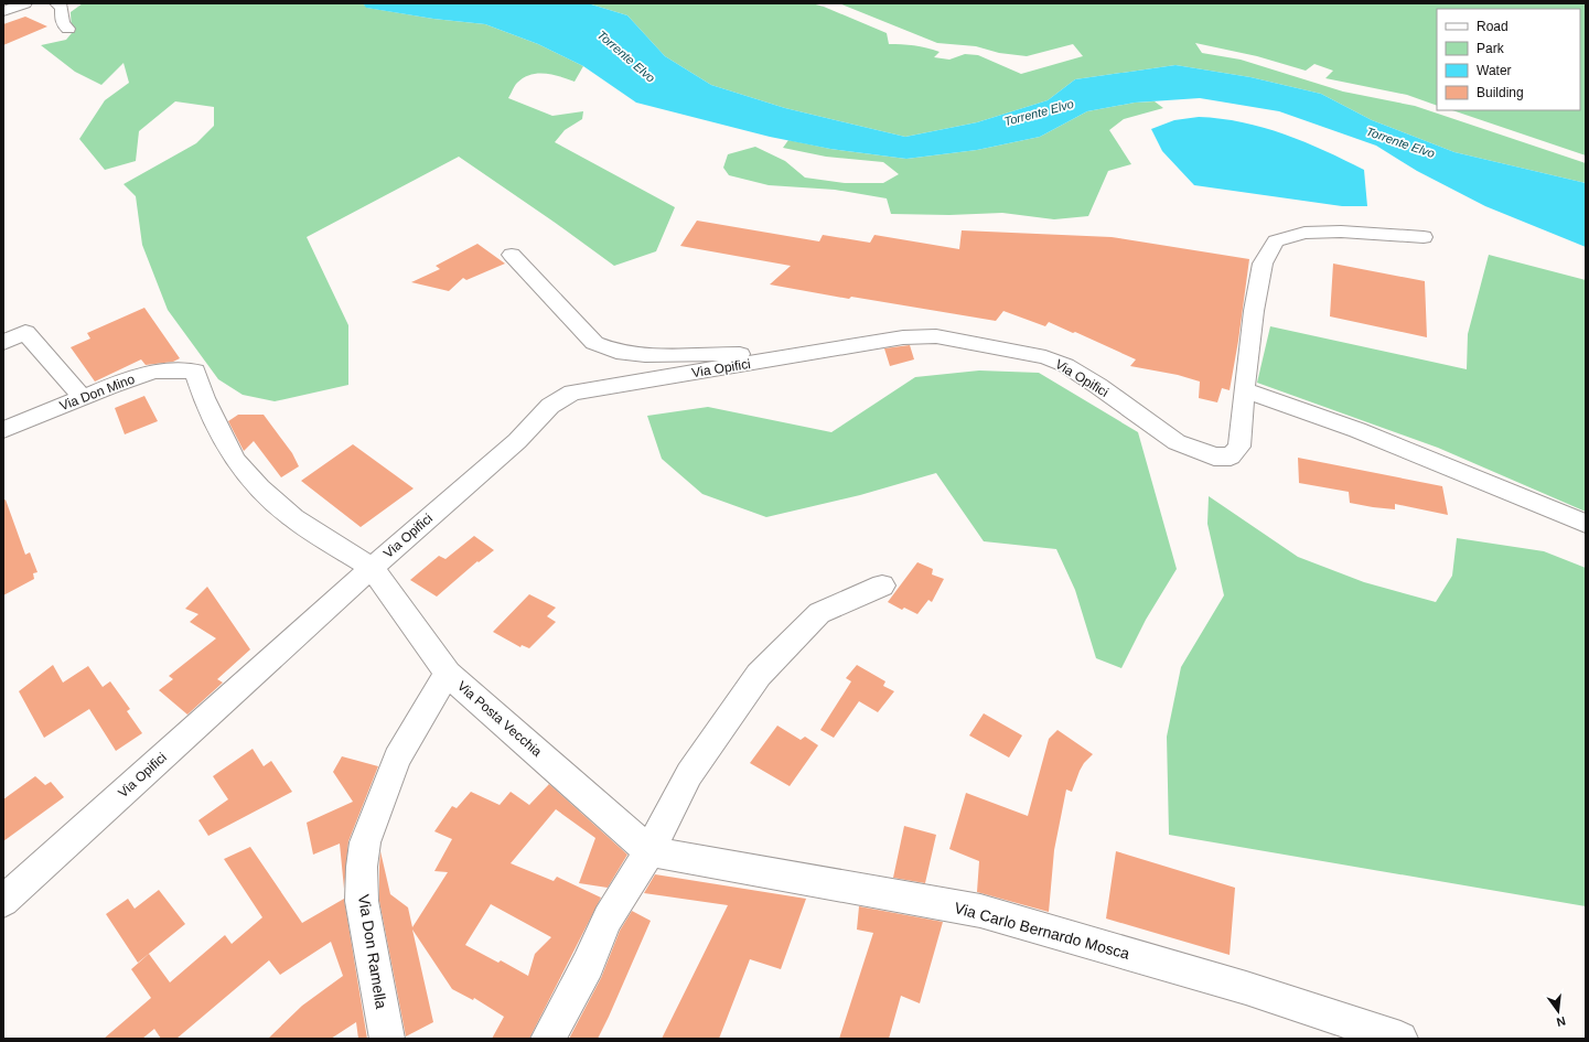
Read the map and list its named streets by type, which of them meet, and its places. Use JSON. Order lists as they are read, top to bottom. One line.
{"streets":{"street":["Via Opifici","Via Don Mino","Via Posta Vecchia","Via Carlo Bernardo Mosca","Via Don Ramella"]},"crossings":[["Via Opifici","Via Don Mino"],["Via Opifici","Via Posta Vecchia"],["Via Don Mino","Via Posta Vecchia"],["Via Posta Vecchia","Via Carlo Bernardo Mosca"],["Via Posta Vecchia","Via Don Ramella"]],"water":["Torrente Elvo"],"legend":["Road","Park","Water","Building"],"north":"bottom"}
